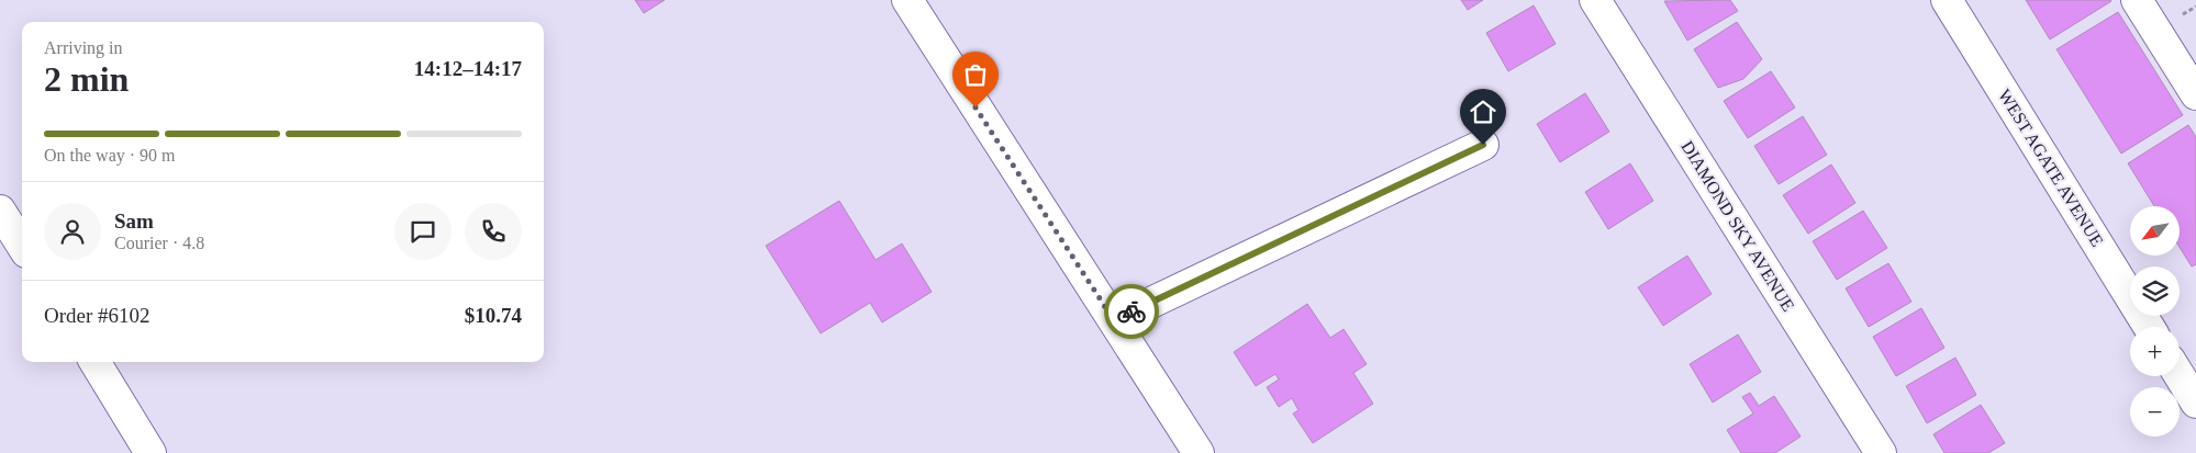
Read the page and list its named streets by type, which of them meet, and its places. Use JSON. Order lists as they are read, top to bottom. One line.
{"streets":{"street":["WEST AGATE AVENUE","DIAMOND SKY AVENUE"]},"north":"bottom left","page":{"heading":["2 min","Arriving in","14:12–14:17"],"panel":["Sam","Courier · 4.8","Order #6102","$10.74"],"bar":"On the way · 90 m","map_buttons":["+","−"]}}
